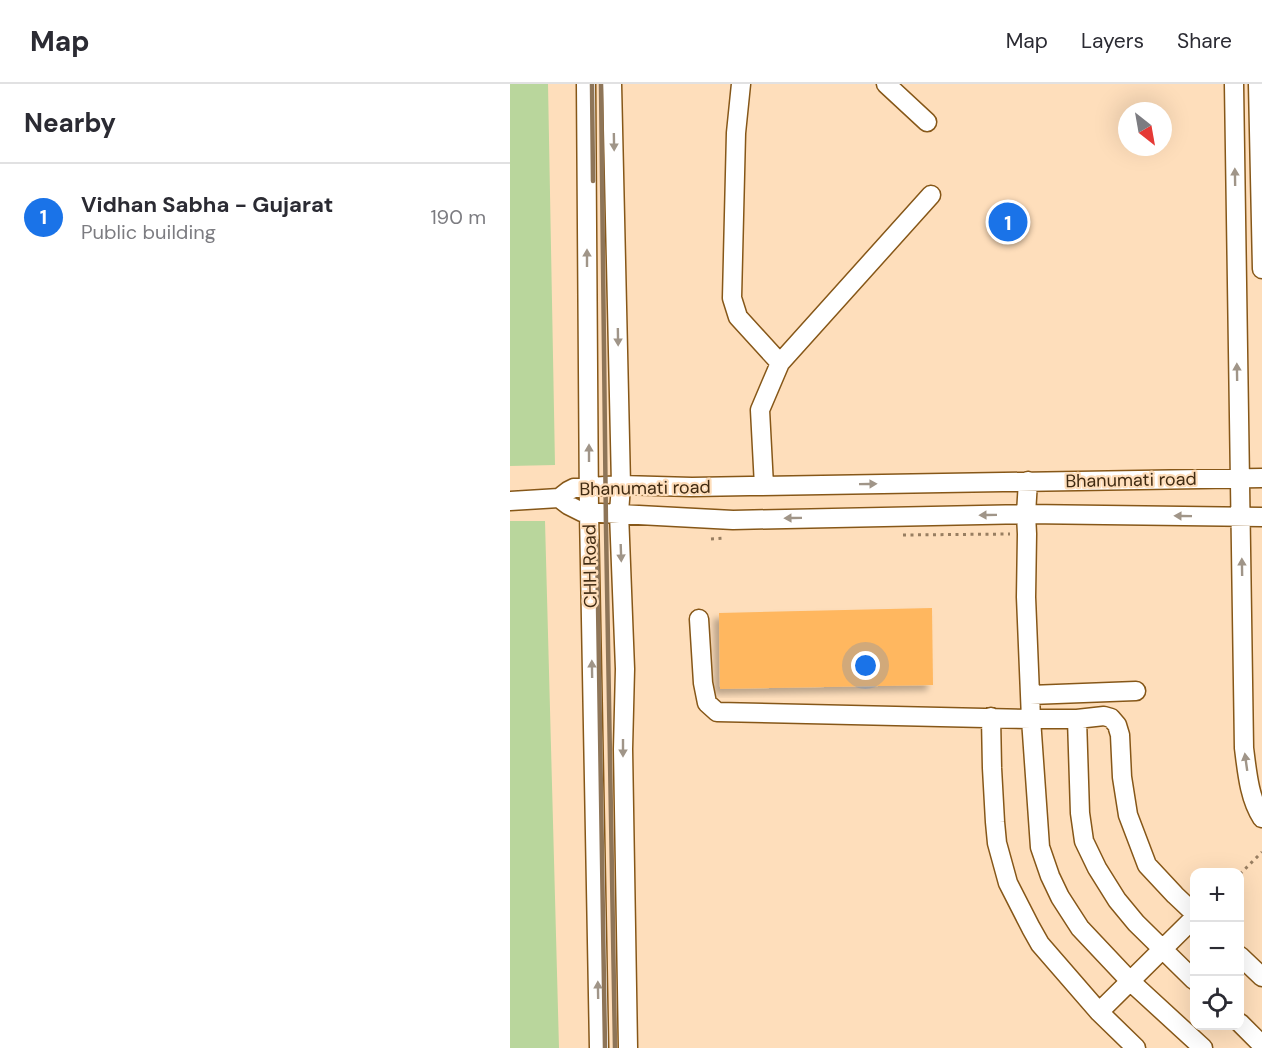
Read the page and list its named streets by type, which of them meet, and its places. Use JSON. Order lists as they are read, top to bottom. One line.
{"streets":{"street":["Bhanumati road","CHH Road"]},"crossings":[["Bhanumati road","CHH Road"]],"north":"bottom right","page":{"header":"Map","nav":["Map","Layers","Share"],"heading":"Nearby","list":[{"mark":"1","name":"Vidhan Sabha - Gujarat","note":"Public building","value":"190 m"}],"pins":"1","map_buttons":["+","−"]}}
